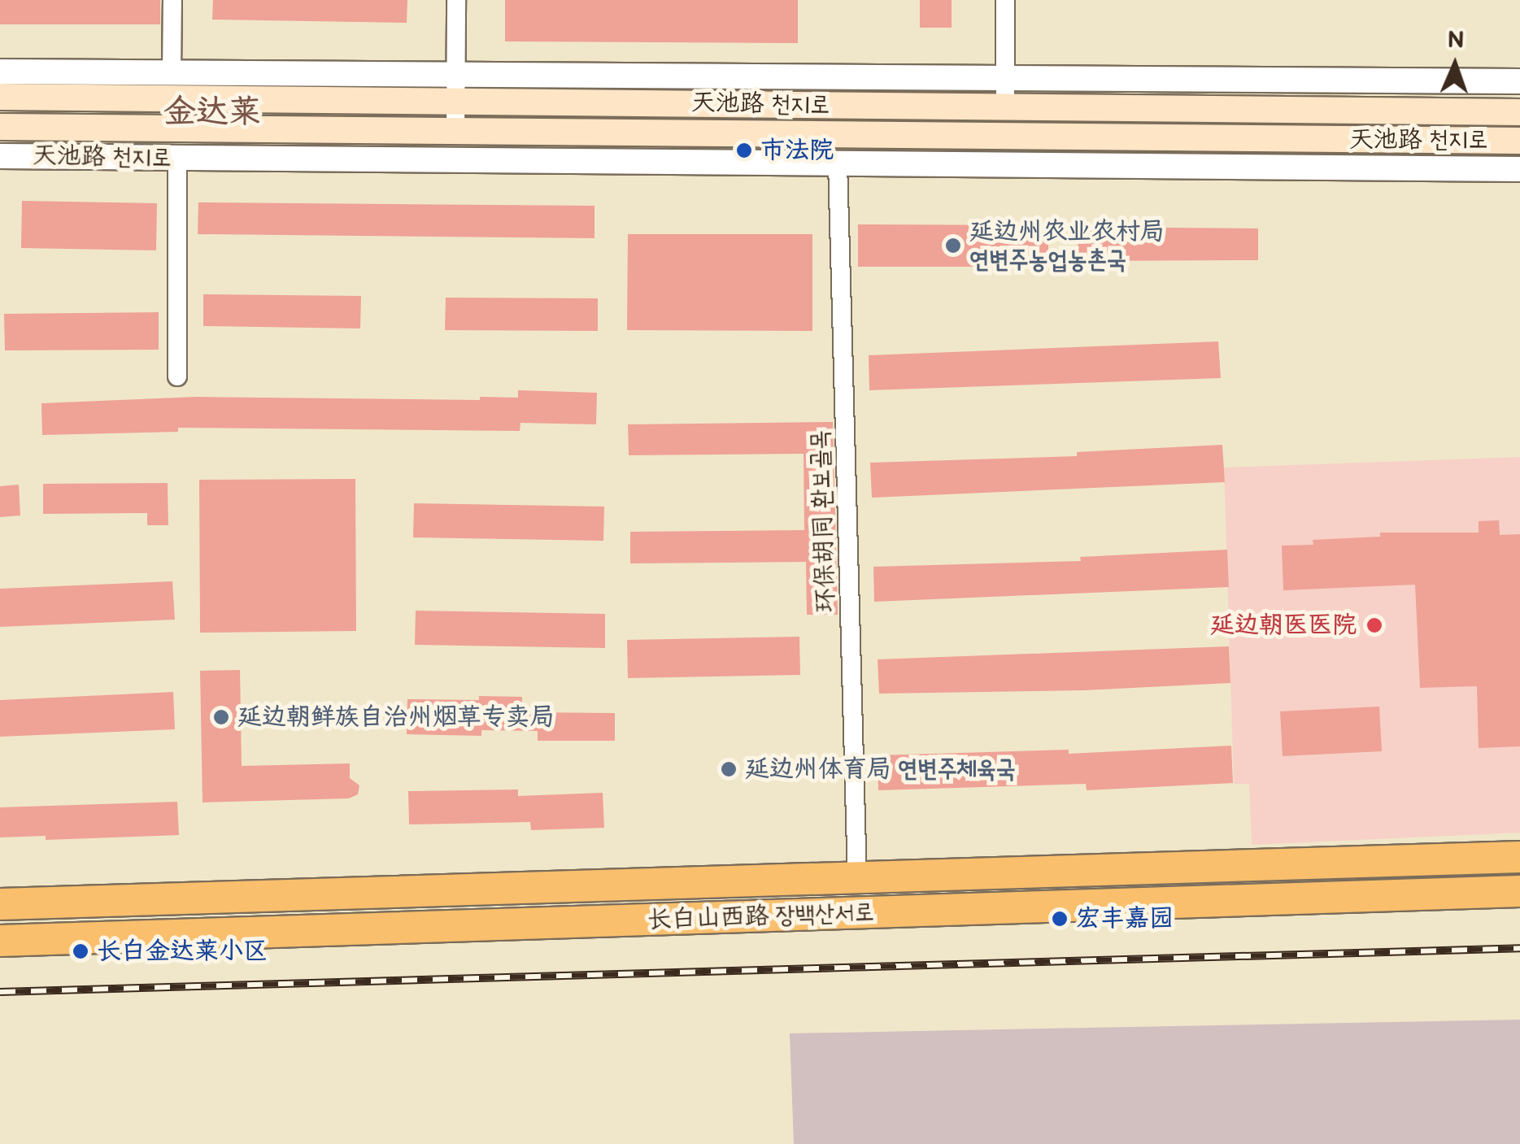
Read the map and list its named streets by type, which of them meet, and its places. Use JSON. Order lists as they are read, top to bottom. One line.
{"streets":{"main road":["天池路 천지로","长白山西路 장백산서로"],"street":["环保胡同 환보골목"]},"crossings":[["天池路 천지로","环保胡同 환보골목"],["环保胡同 환보골목","长白山西路 장백산서로"]],"districts":["金达莱"],"places":["市法院","延边州农业农村局 연변주농업농촌국","延边朝医医院","延边朝鲜族自治州烟草专卖局","延边州体育局 연변주체육국","宏丰嘉园","长白金达莱小区"],"north":"top"}
